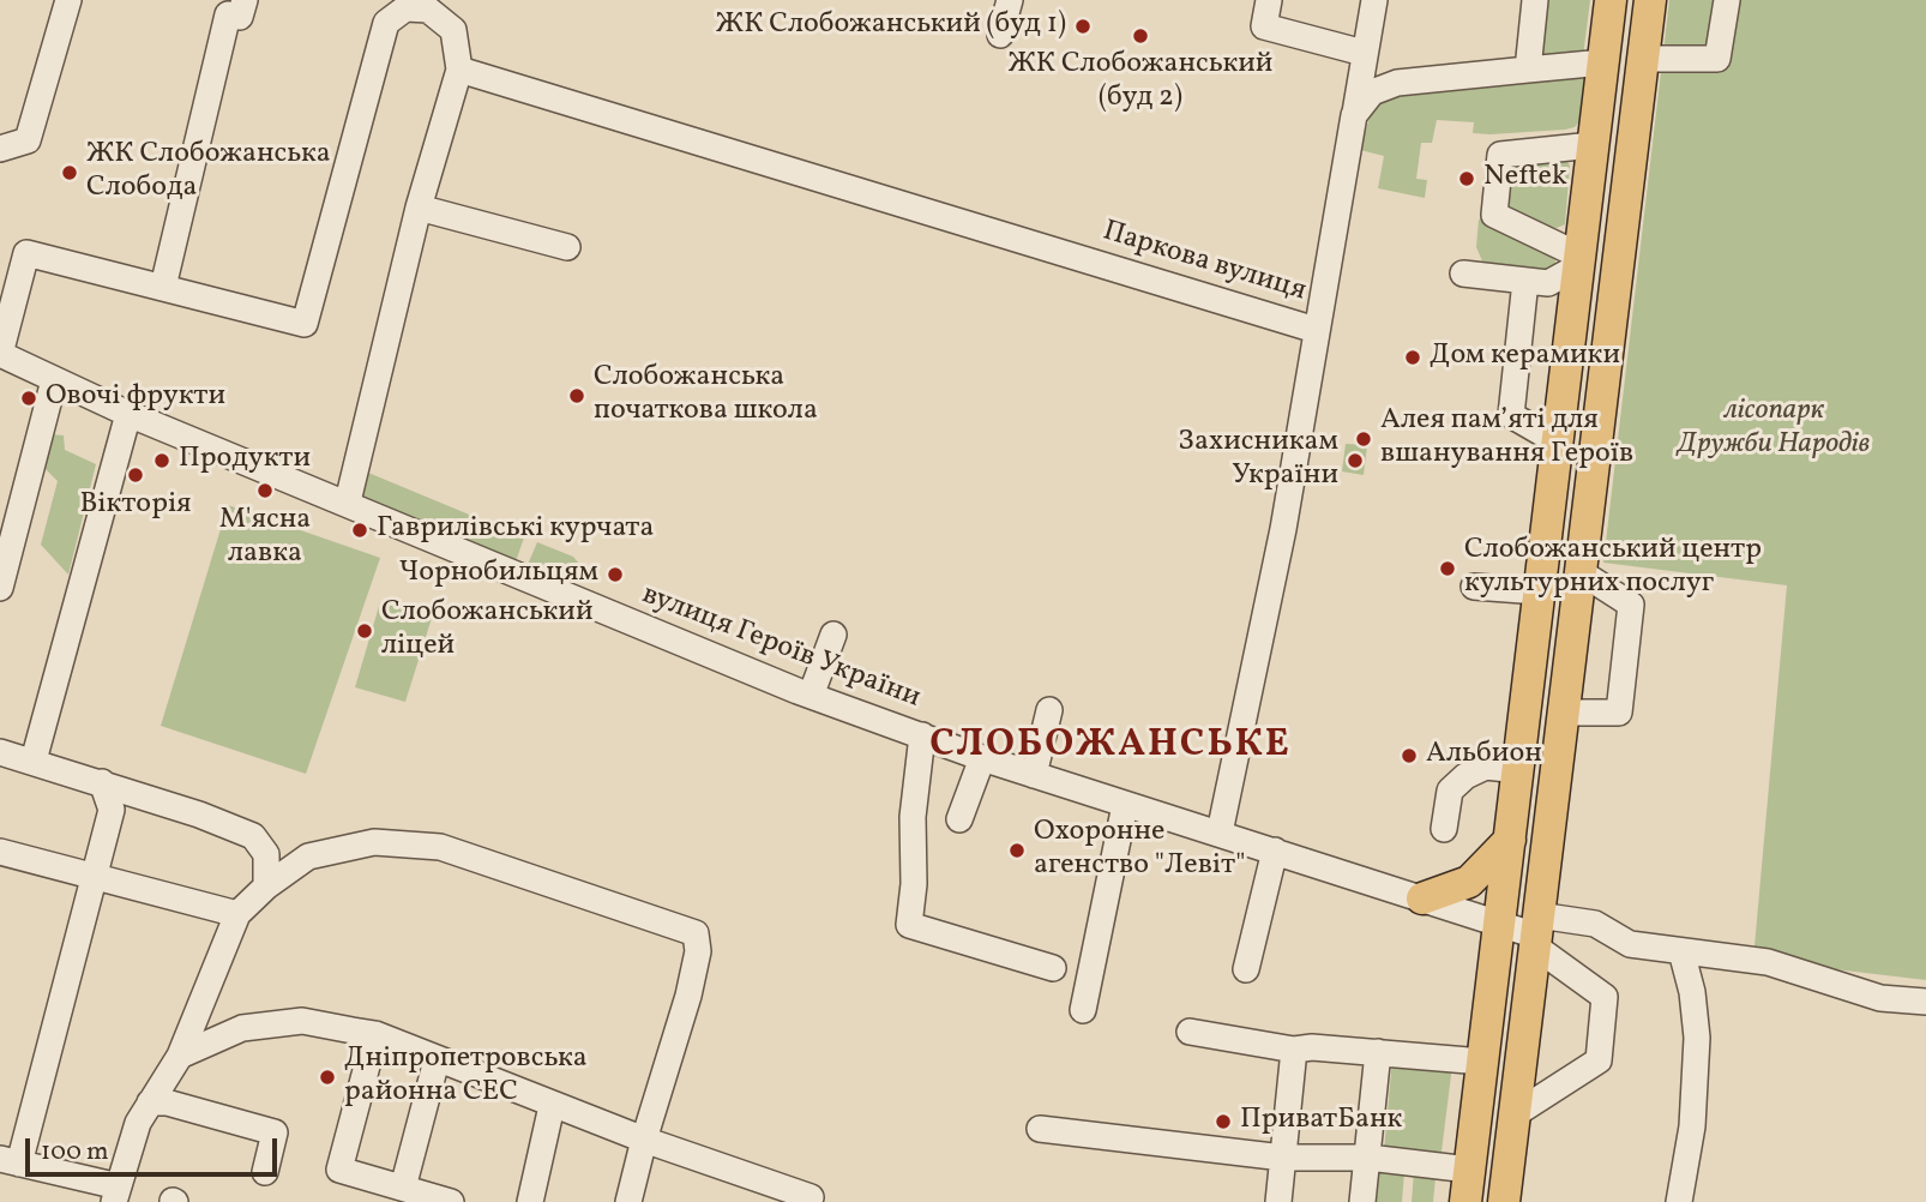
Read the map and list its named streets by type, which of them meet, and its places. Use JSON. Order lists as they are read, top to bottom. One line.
{"streets":{"street":["Паркова вулиця","вулиця Героїв України"]},"districts":["СЛОБОЖАНСЬКЕ"],"parks":["лісопарк Дружби Народів"],"places":["ЖК Слобожанський (буд 1)","ЖК Слобожанський (буд 2)","ЖК Слобожанська Слобода","Neftek","Дом керамики","Cлобожанська початкова школа","Овочі фрукти","Алея пам’яті для вшанування Героїв","Продукти","Захисникам України","Вікторія","М'ясна лавка","Гаврилівські курчата","Слобожанський центр культурних послуг","Чорнобильцям","Слобожанський ліцей","Альбион","Охоронне агенство \"Левіт\"","Дніпропетровська районна СЕС","ПриватБанк"],"scale_bar":"100 m"}
